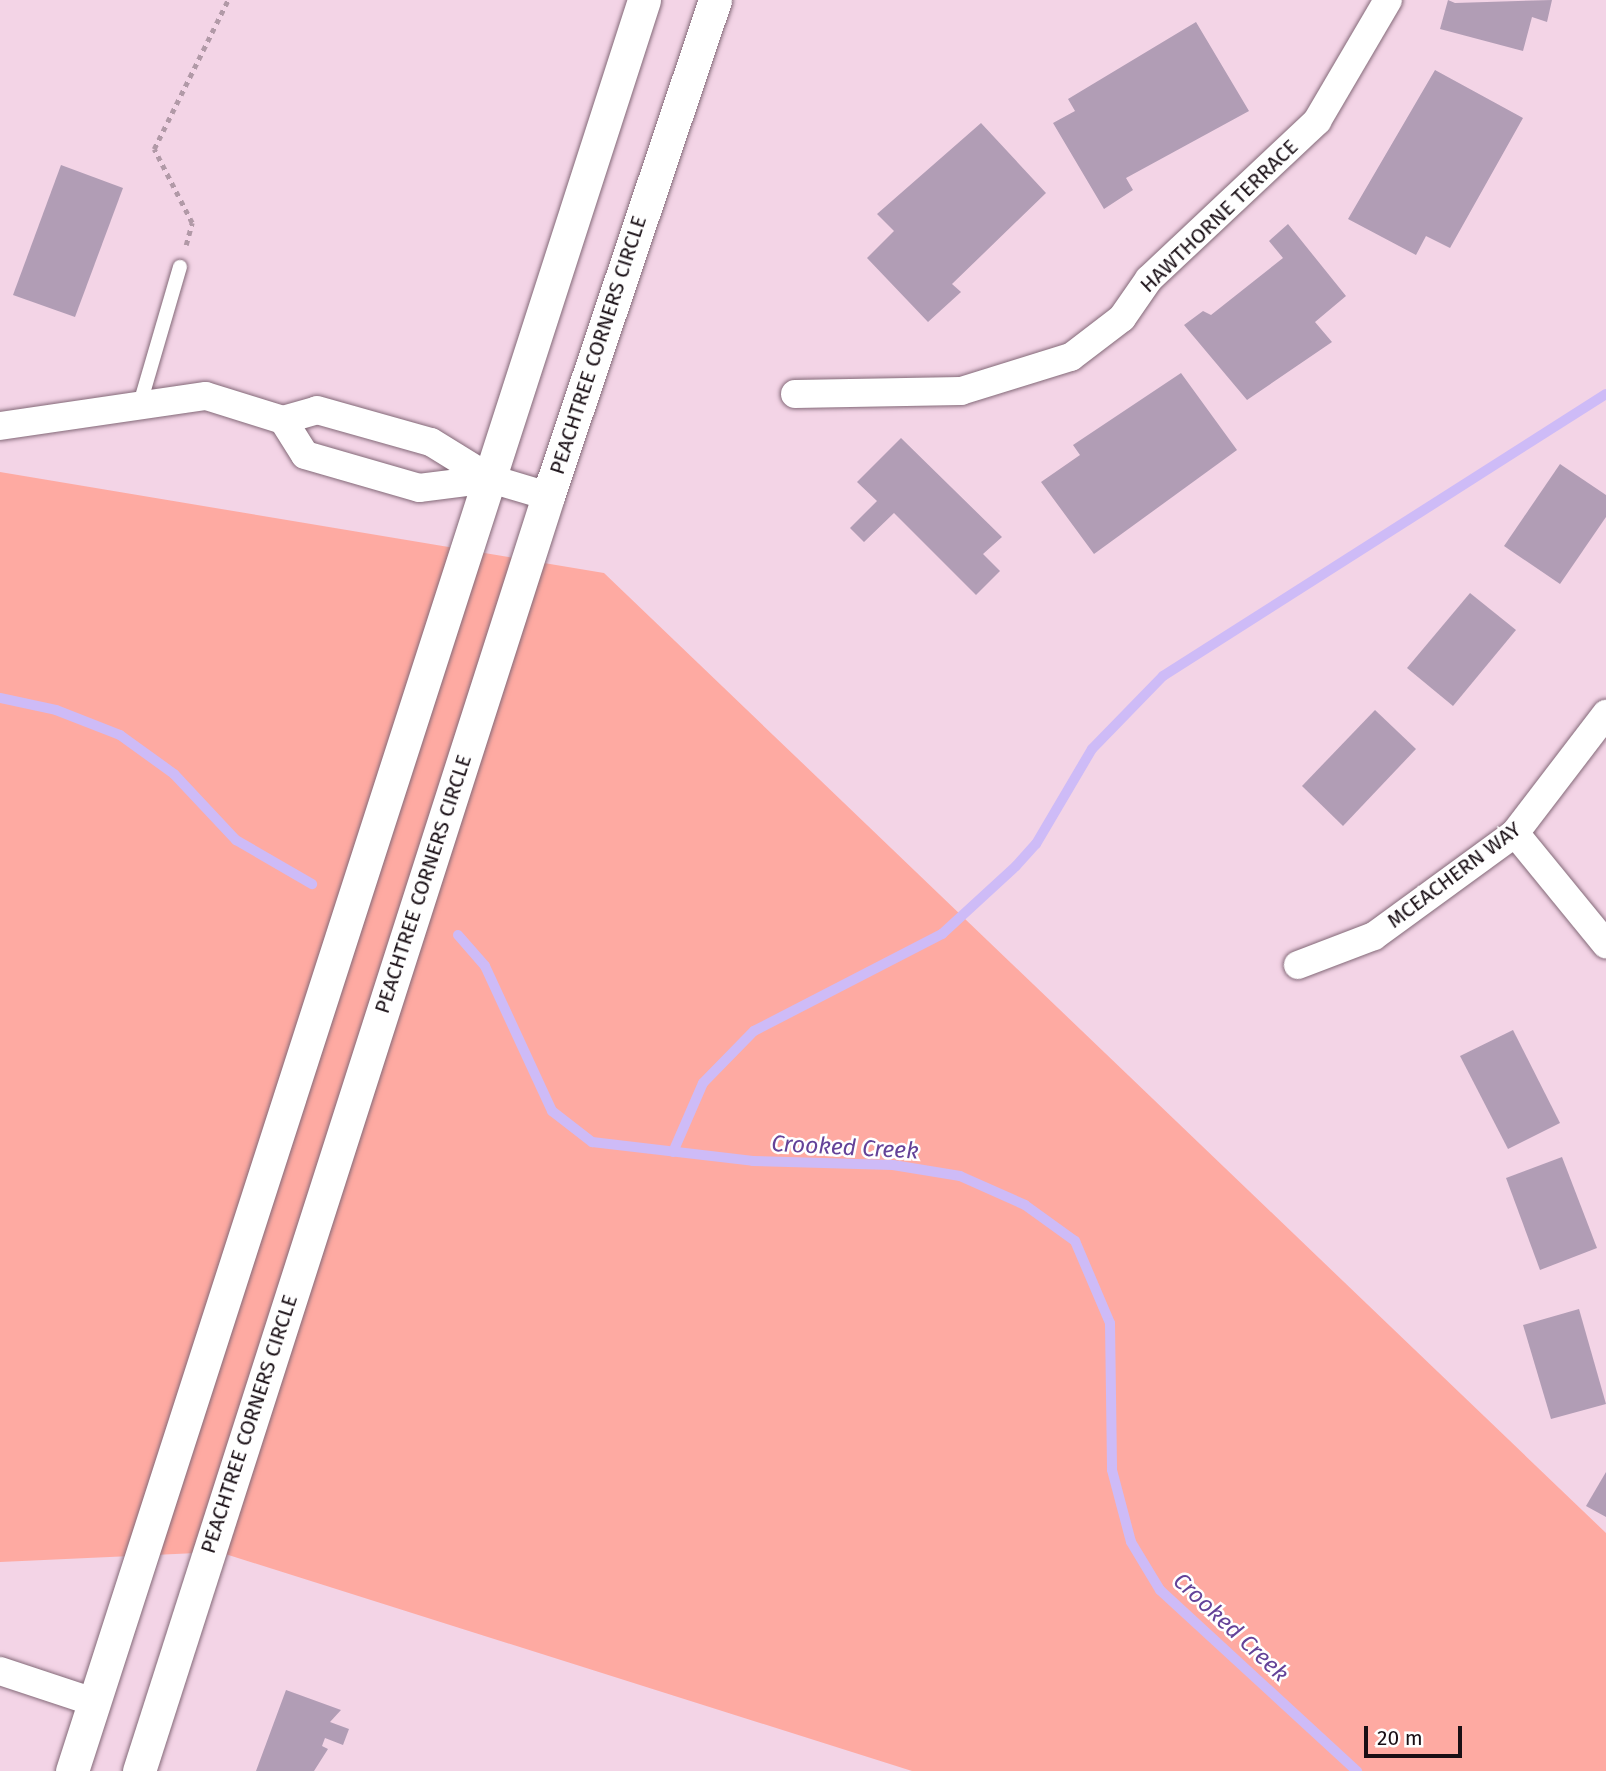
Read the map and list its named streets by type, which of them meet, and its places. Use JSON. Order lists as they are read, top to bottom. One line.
{"streets":{"street":["HAWTHORNE TERRACE","PEACHTREE CORNERS CIRCLE","MCEACHERN WAY"]},"water":["Crooked Creek"],"scale_bar":"20 m"}
